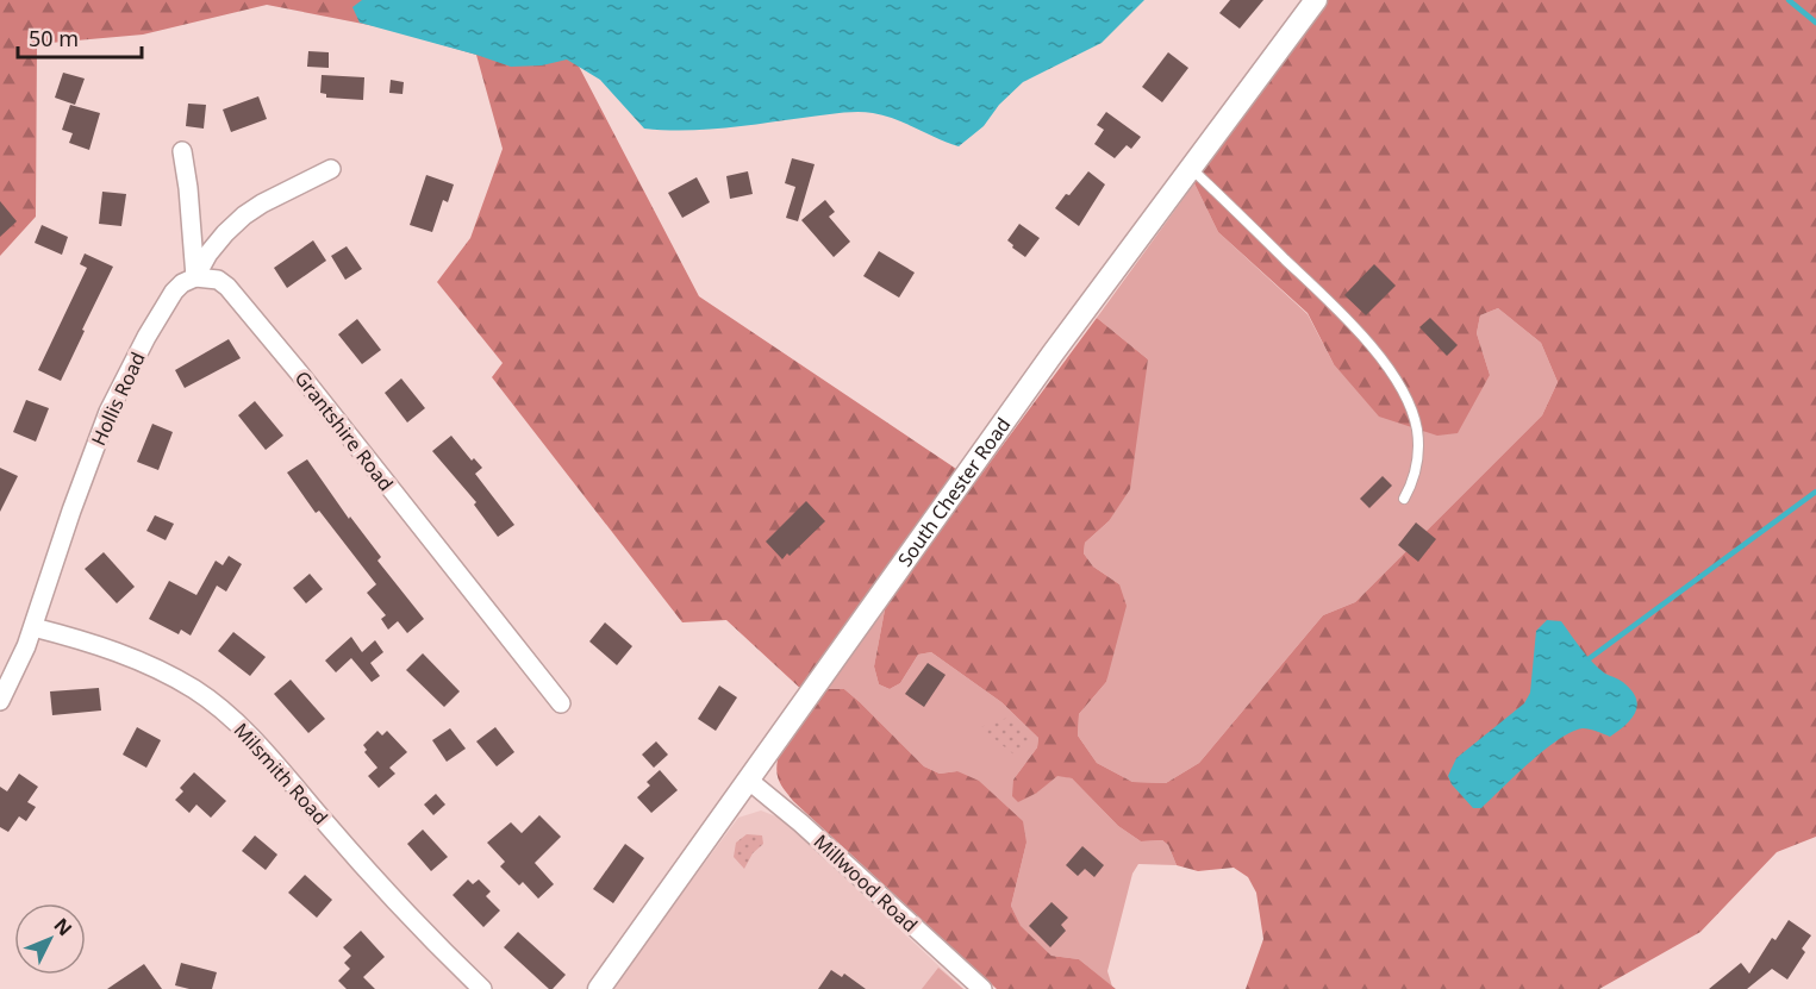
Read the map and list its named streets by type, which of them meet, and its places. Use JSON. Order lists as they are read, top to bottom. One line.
{"streets":{"street":["Hollis Road","Grantshire Road","South Chester Road","Milsmith Road","Millwood Road"]},"crossings":[["Hollis Road","Grantshire Road"],["Hollis Road","Milsmith Road"],["South Chester Road","Millwood Road"]],"scale_bar":"50 m","north":"top right"}
